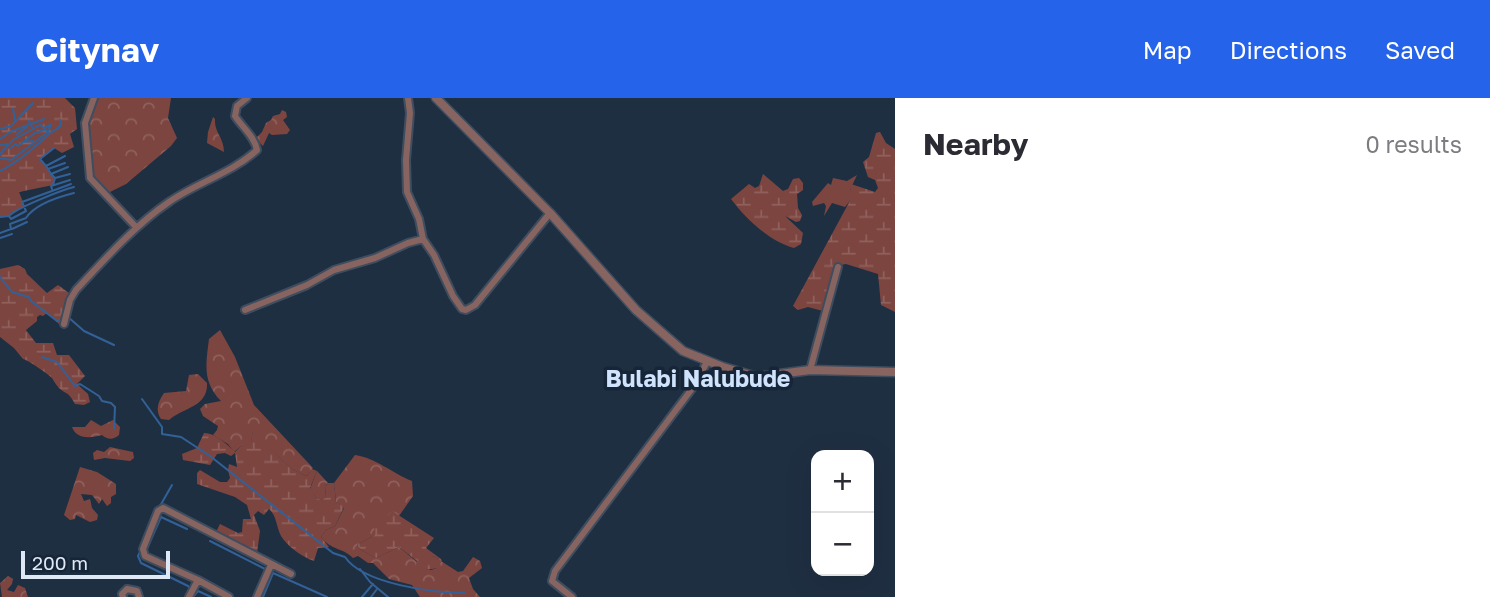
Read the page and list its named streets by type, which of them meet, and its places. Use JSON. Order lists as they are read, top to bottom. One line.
{"districts":["Bulabi Nalubude"],"scale_bar":"200 m","page":{"header":"Citynav","nav":["Map","Directions","Saved"],"heading":["Nearby","0 results"],"map_buttons":["+","−"],"scale":"200 m"}}
